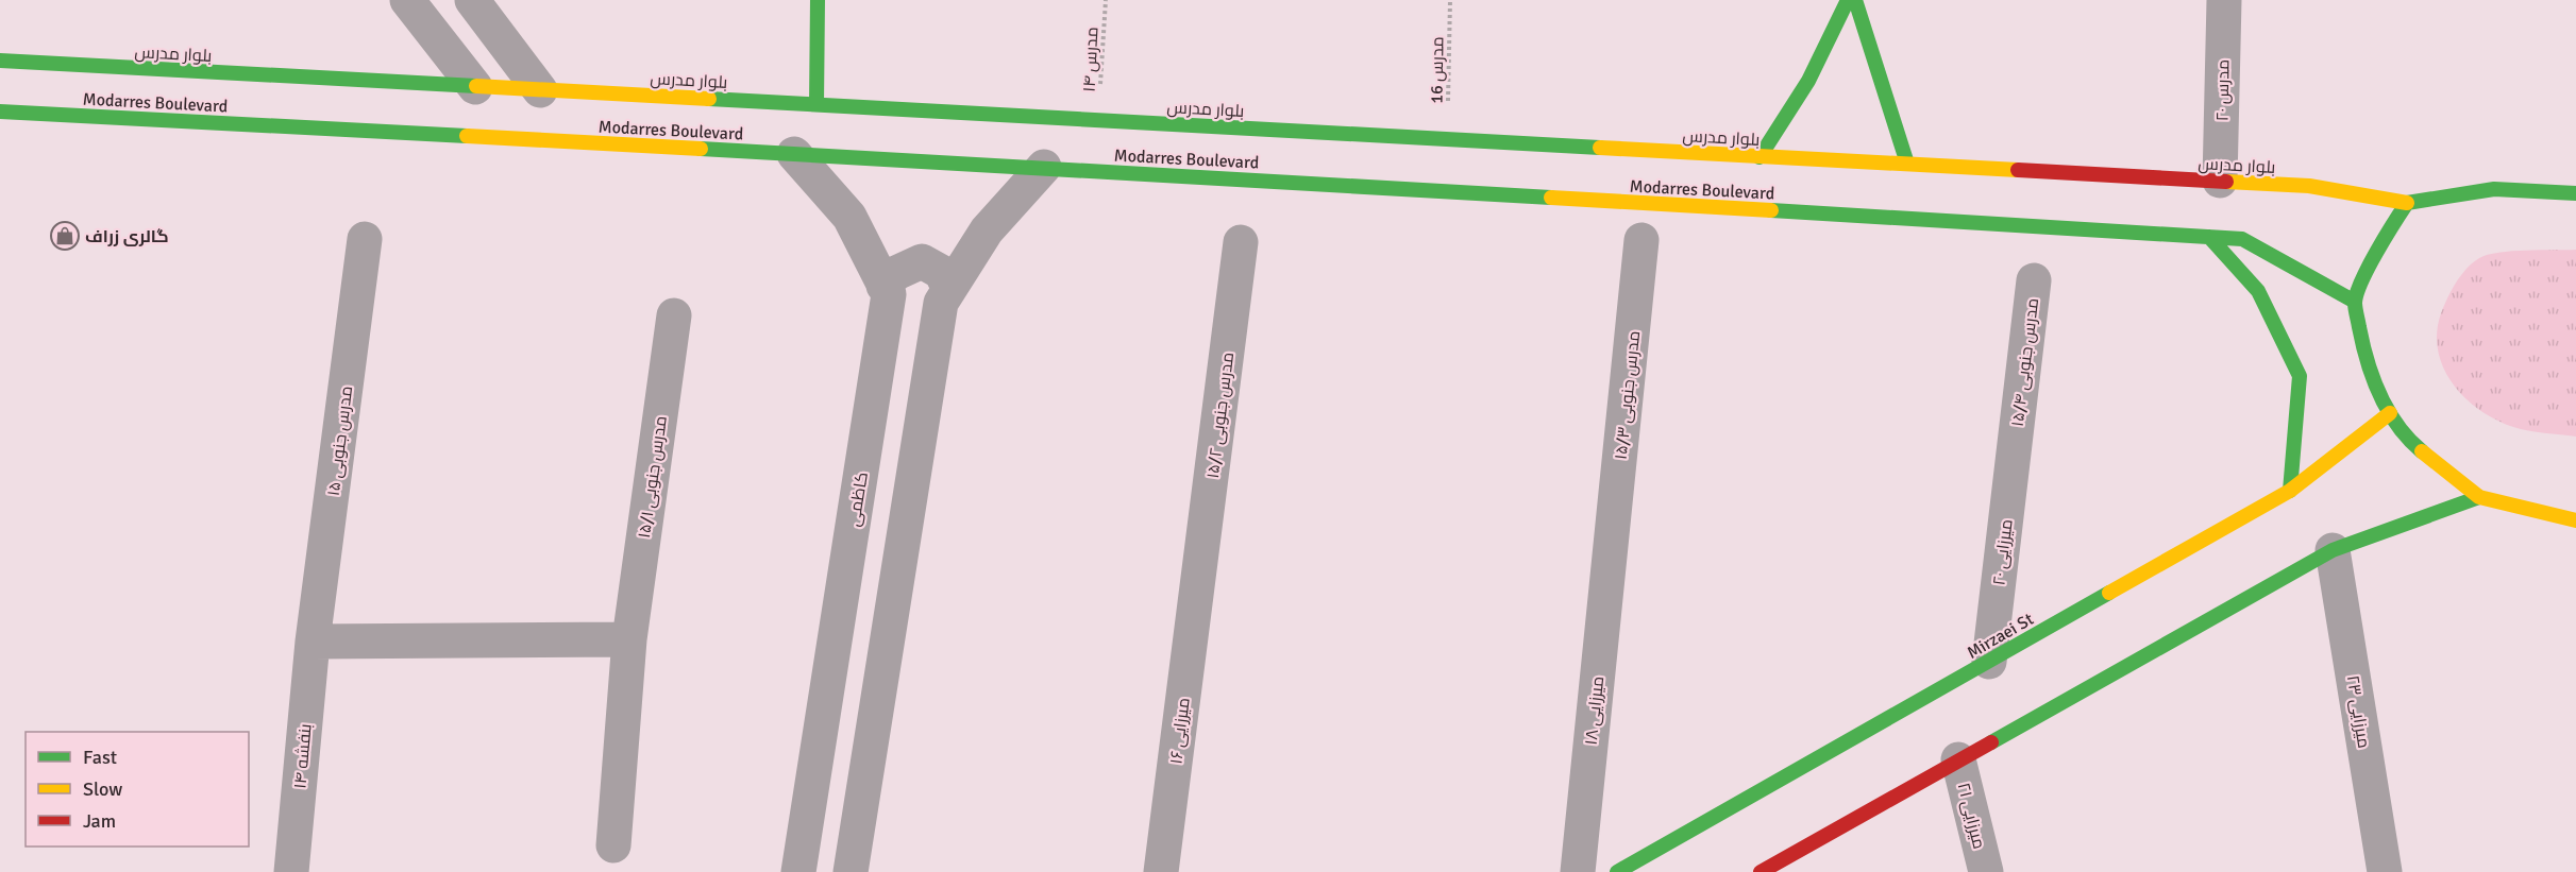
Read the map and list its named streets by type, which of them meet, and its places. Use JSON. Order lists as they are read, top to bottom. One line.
{"streets":{"main road":["بلوار مدرس","Modarres Boulevard","Mirzaei St"],"street":["مدرس ۲۰","مدرس جنوبی ۱۵/۴","مدرس جنوبی ۱۵/۳","مدرس جنوبی ۱۵/۲","مدرس جنوبی ۱۵","مدرس جنوبی ۱۵/۱","کاظمی","میرزایی ۲۰","میرزایی ۱۸","میرزایی ۲۳","میرزایی ۱۶","بنفشه ۱۴","میرزایی ۲۱"],"path":["مدرس ۱۴","مدرس 16"]},"crossings":[["بلوار مدرس","مدرس ۱۴"],["بلوار مدرس","مدرس 16"],["بلوار مدرس","مدرس ۲۰"],["Modarres Boulevard","کاظمی"],["مدرس جنوبی ۱۵/۴","میرزایی ۲۰"],["مدرس جنوبی ۱۵/۳","میرزایی ۱۸"],["مدرس جنوبی ۱۵/۲","میرزایی ۱۶"],["مدرس جنوبی ۱۵","بنفشه ۱۴"],["میرزایی ۲۰","Mirzaei St"]],"places":{"shop":["گالری زراف"]},"legend":["Fast","Slow","Jam"]}
